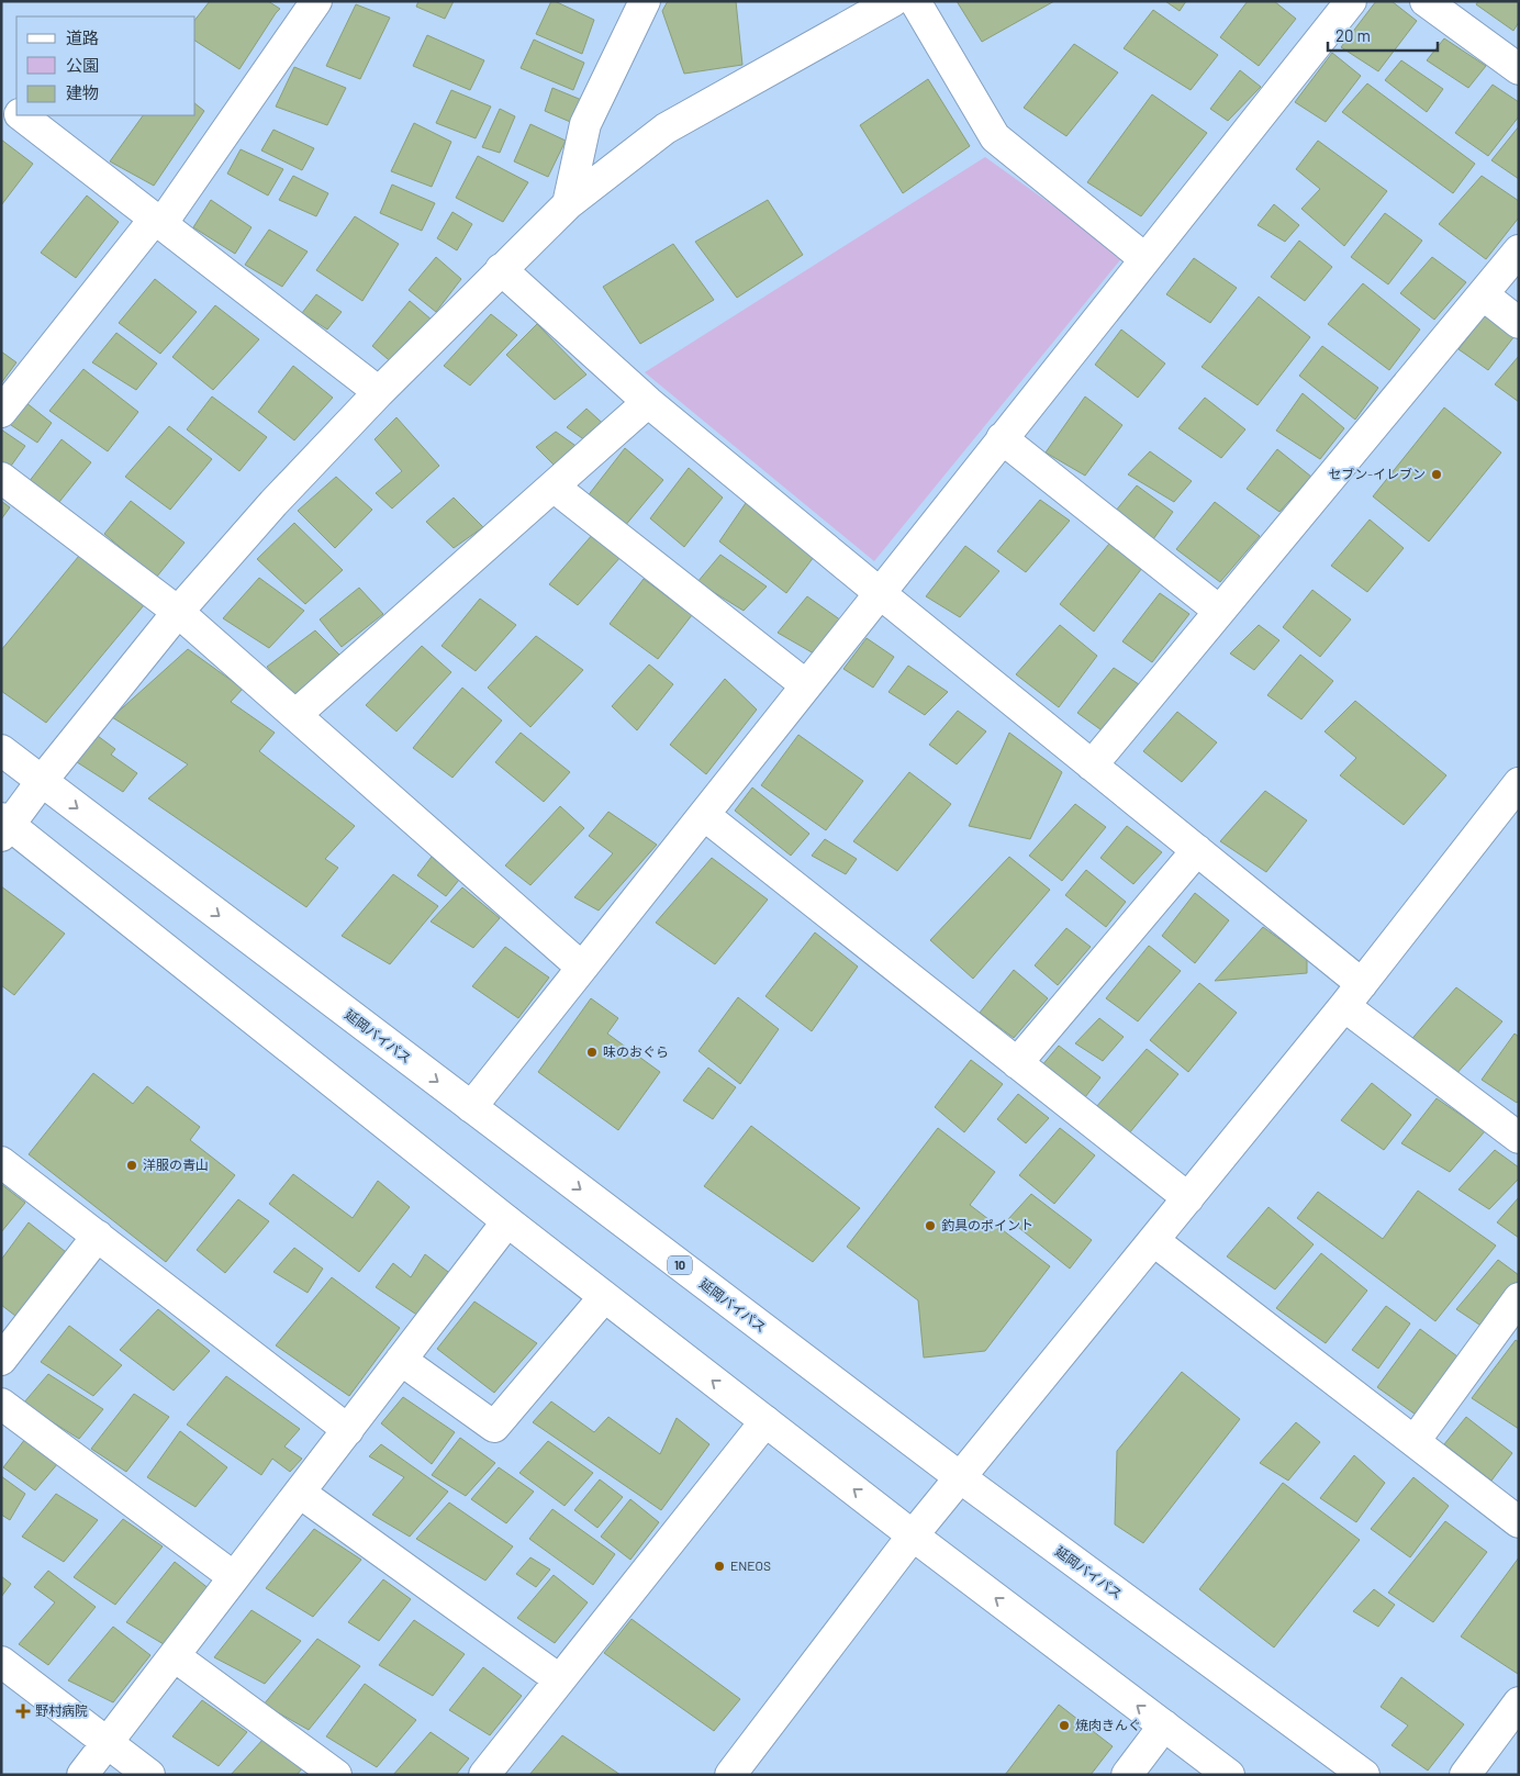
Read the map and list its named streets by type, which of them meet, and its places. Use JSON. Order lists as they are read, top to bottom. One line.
{"streets":{"main road":["延岡バイパス","10"]},"places":{"other":["セブン-イレブン","味のおぐら","洋服の青山","釣具のポイント","ENEOS","焼肉きんぐ"],"health":["野村病院"]},"legend":["道路","公園","建物"],"scale_bar":"20 m"}
